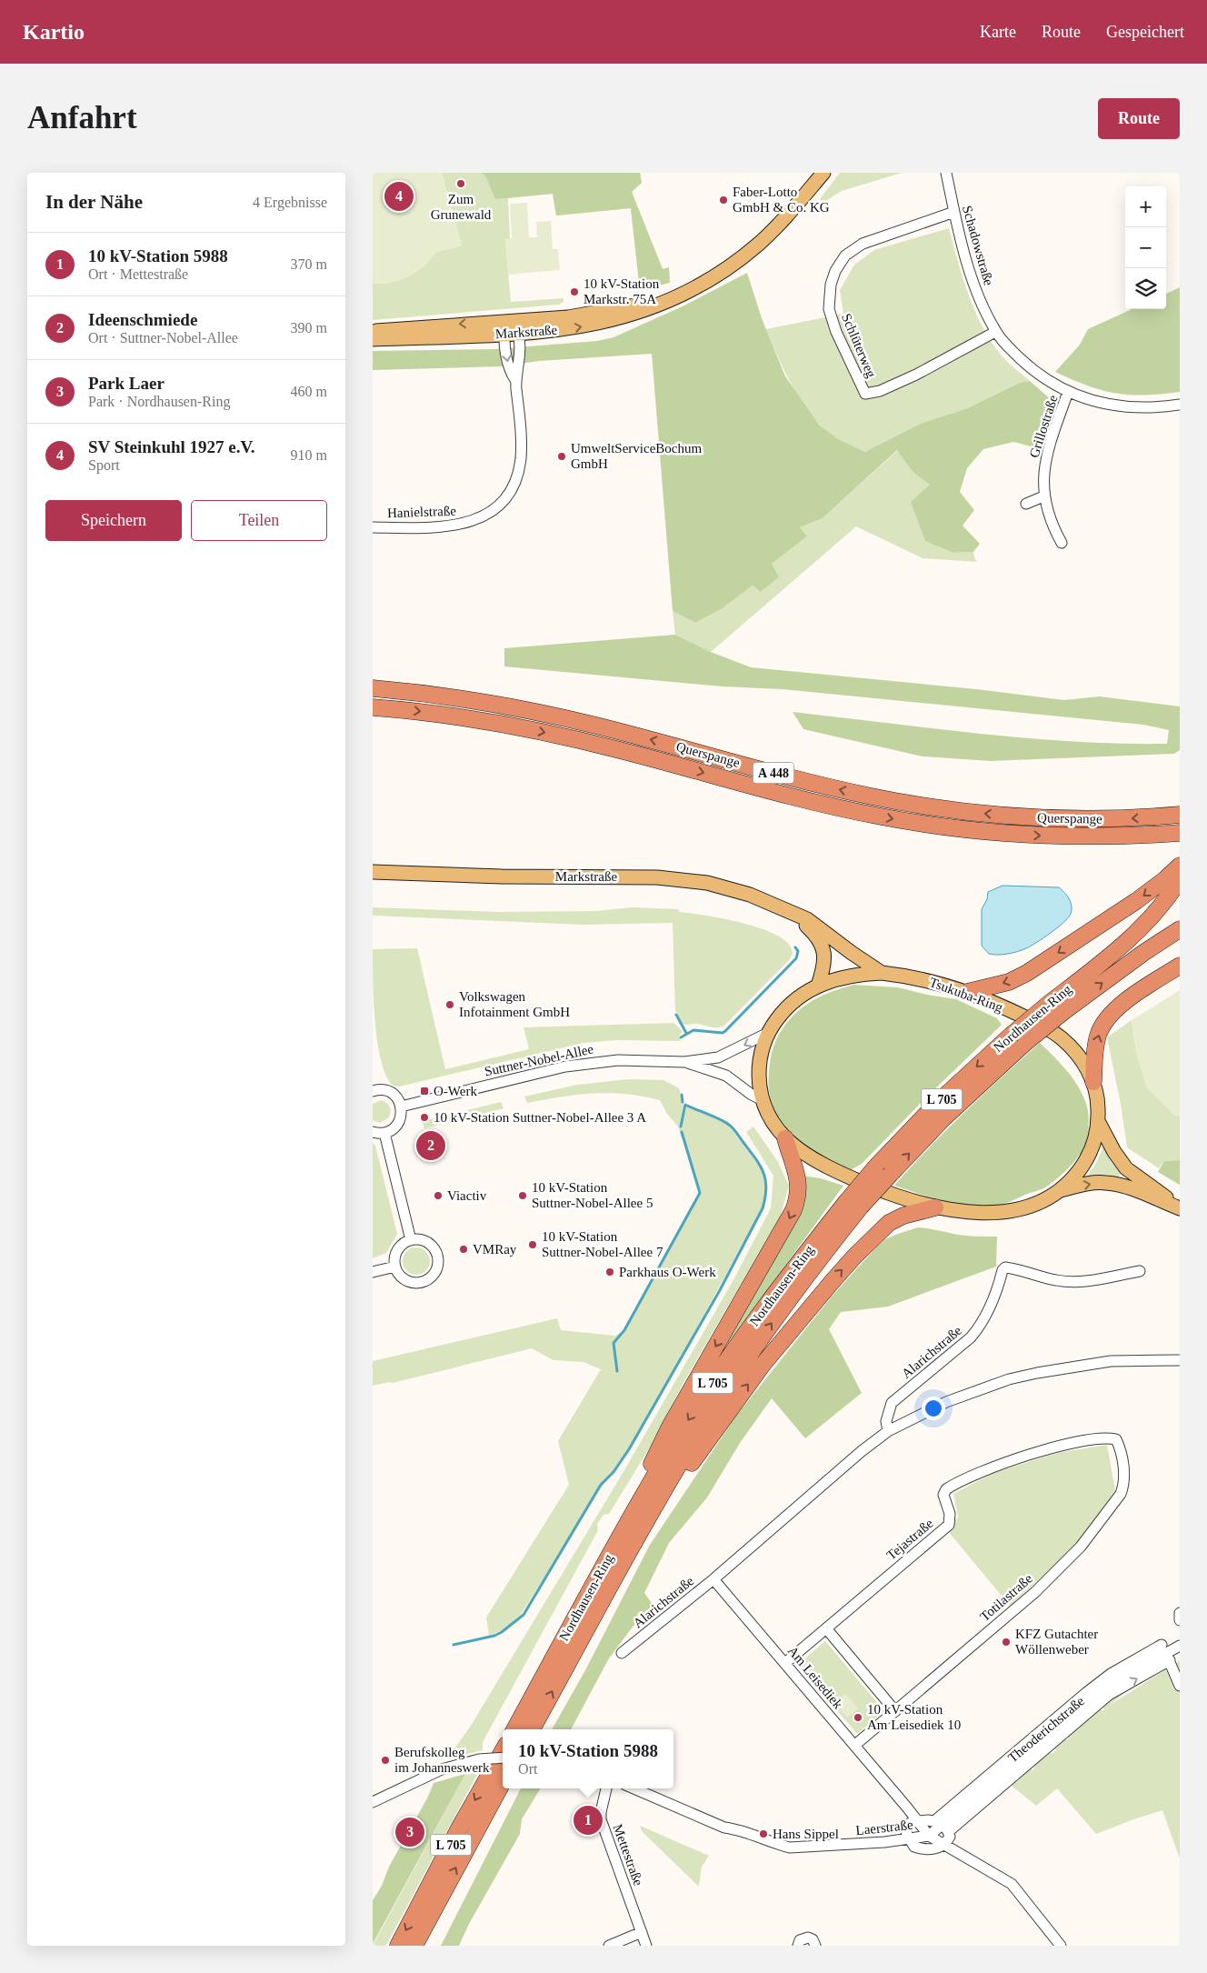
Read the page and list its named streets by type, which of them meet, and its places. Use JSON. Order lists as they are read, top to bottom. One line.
{"streets":{"highway":["Querspange","A 448","Nordhausen-Ring","L 705"],"main road":["Markstraße","Tsukuba-Ring"],"street":["Schadowstraße","Schlüterweg","Grillostraße","Hanielstraße","Suttner-Nobel-Allee","Alarichstraße","Tejastraße","Totilastraße","Am Leisediek","Theoderichstraße","Laerstraße","Mettestraße"]},"crossings":[["Schadowstraße","Schlüterweg"],["Schadowstraße","Grillostraße"],["Markstraße","Hanielstraße"],["Markstraße","Tsukuba-Ring"],["Tsukuba-Ring","Suttner-Nobel-Allee"],["Alarichstraße","Am Leisediek"],["Tejastraße","Totilastraße"],["Tejastraße","Am Leisediek"],["Totilastraße","Am Leisediek"],["Am Leisediek","Theoderichstraße"],["Am Leisediek","Laerstraße"],["Theoderichstraße","Laerstraße"]],"places":{"other":["Zum Grunewald","Faber-Lotto GmbH & Co. KG","10 kV-Station Markstr. 75A","UmweltServiceBochum GmbH","Volkswagen Infotainment GmbH","10 kV-Station Suttner-Nobel-Allee 3 A","Viactiv","10 kV-Station Suttner-Nobel-Allee 5","10 kV-Station Suttner-Nobel-Allee 7","VMRay","Parkhaus O-Werk","KFZ Gutachter Wöllenweber","10 kV-Station Am Leisediek 10","Berufskolleg im Johanneswerk","Hans Sippel"],"transit":["O-Werk"]},"page":{"header":"Kartio","nav":["Karte","Route","Gespeichert"],"buttons":["Route",["Speichern","Teilen"]],"title":"Anfahrt","heading":["In der Nähe","4 Ergebnisse"],"pins":["4","2","1","3"],"map_buttons":["+","−"],"list":[{"mark":"1","name":"10 kV-Station 5988","note":"Ort · Mettestraße","value":"370 m"},{"mark":"2","name":"Ideenschmiede","note":"Ort · Suttner-Nobel-Allee","value":"390 m"},{"mark":"3","name":"Park Laer","note":"Park · Nordhausen-Ring","value":"460 m"},{"mark":"4","name":"SV Steinkuhl 1927 e.V.","note":"Sport","value":"910 m"}],"popup":["10 kV-Station 5988","Ort"]}}
